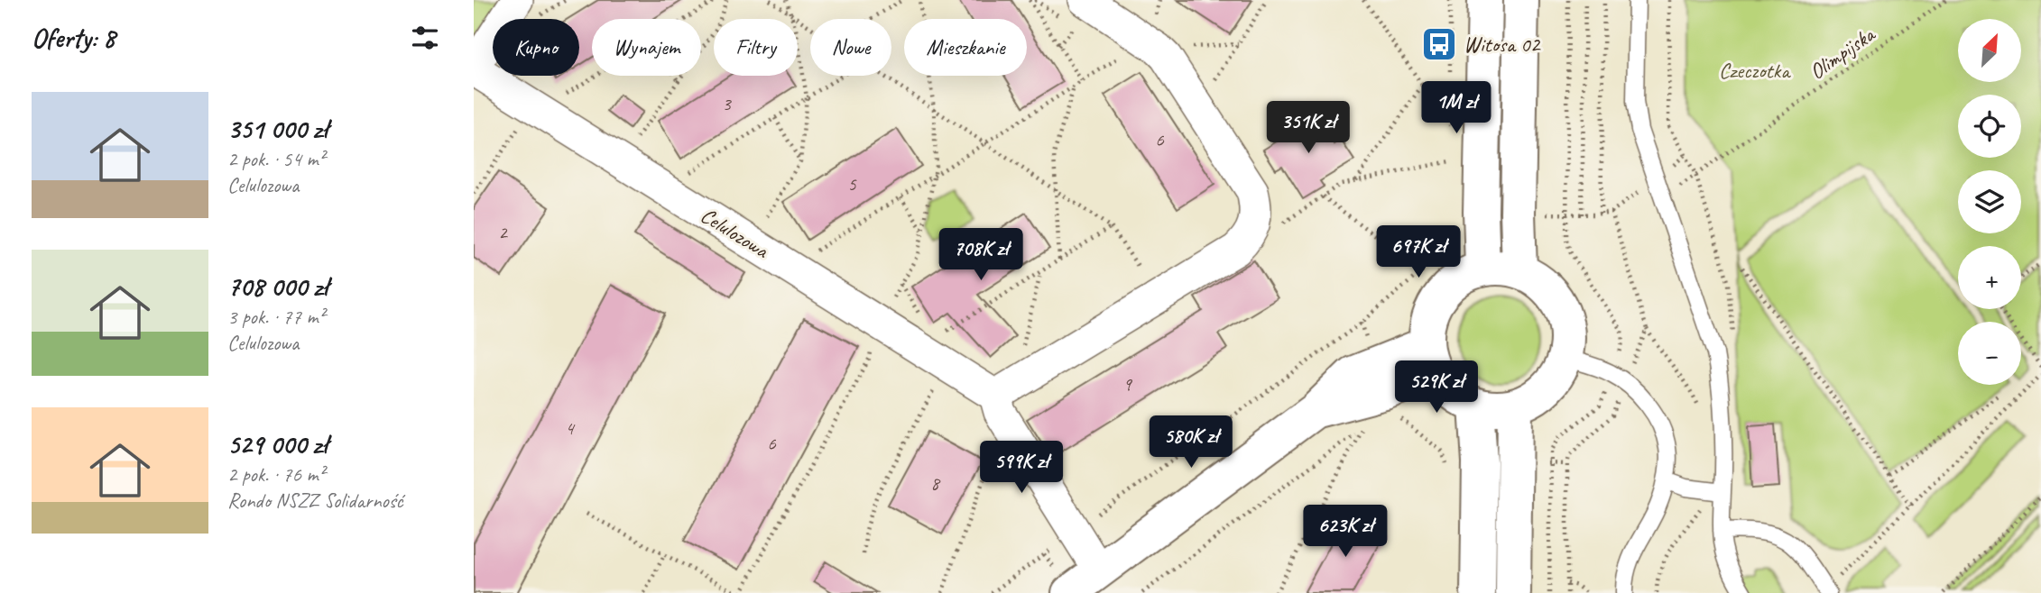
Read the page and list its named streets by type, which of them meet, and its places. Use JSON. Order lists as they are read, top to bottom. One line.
{"streets":{"street":["Celulozowa"],"path":["Olimpijska"]},"parks":["Czeczotka"],"places":{"bus stop":["Witosa 02"]},"house_numbers":["3","6","5","2","9","4","6","8"],"north":"top right","page":{"heading":"Oferty: 8","map_buttons":["+","−"],"chip":["Kupno","Wynajem","Filtry","Nowe","Mieszkanie"],"list":[{"name":"351 000 zł","note":"2 pok. · 54 m² · Celulozowa"},{"name":"708 000 zł","note":"3 pok. · 77 m² · Celulozowa"},{"name":"529 000 zł","note":"2 pok. · 76 m² · Rondo NSZZ Solidarność"}],"price":["1M zł","351K zł","697K zł","708K zł","529K zł","580K zł","599K zł","623K zł"]}}
